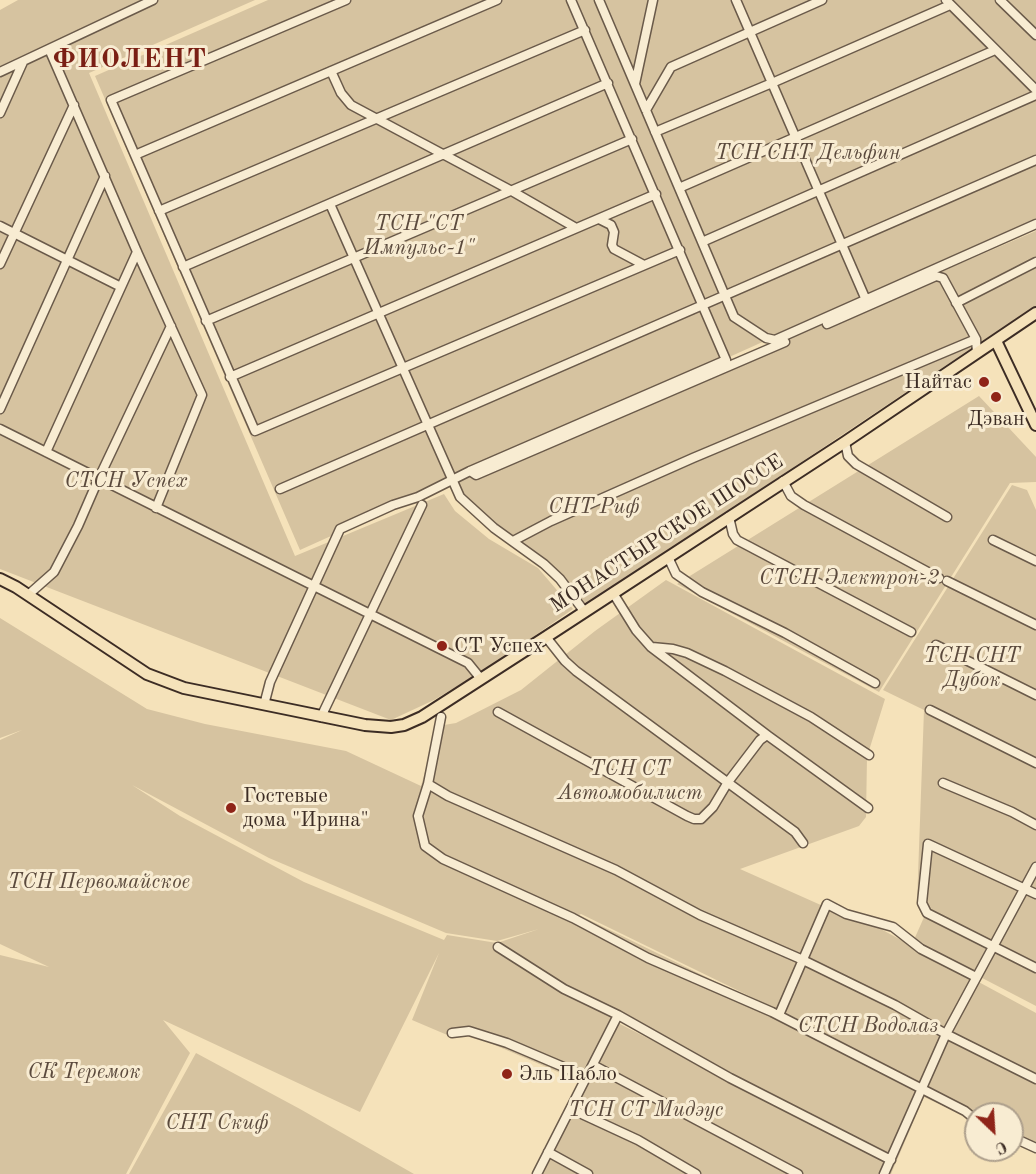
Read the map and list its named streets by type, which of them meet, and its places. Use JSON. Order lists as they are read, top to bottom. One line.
{"streets":{"main road":["МОНАСТЫРСКОЕ ШОССЕ"]},"districts":["ФИОЛЕНТ"],"parks":["ТСН СНТ Дельфин","ТСН \"СТ Импульс-1\"","СТСН Успех","СНТ Риф","СТСН Электрон-2","ТСН СНТ Дубок","ТСН СТ Автомобилист","ТСН Первомайское","СТСН Водолаз","СК Теремок","ТСН СТ Мидэус","СНТ Скиф"],"places":["Найтас","Дэван","СТ Успех","Гостевые дома \"Ирина\"","Эль Пабло"],"north":"bottom right"}
